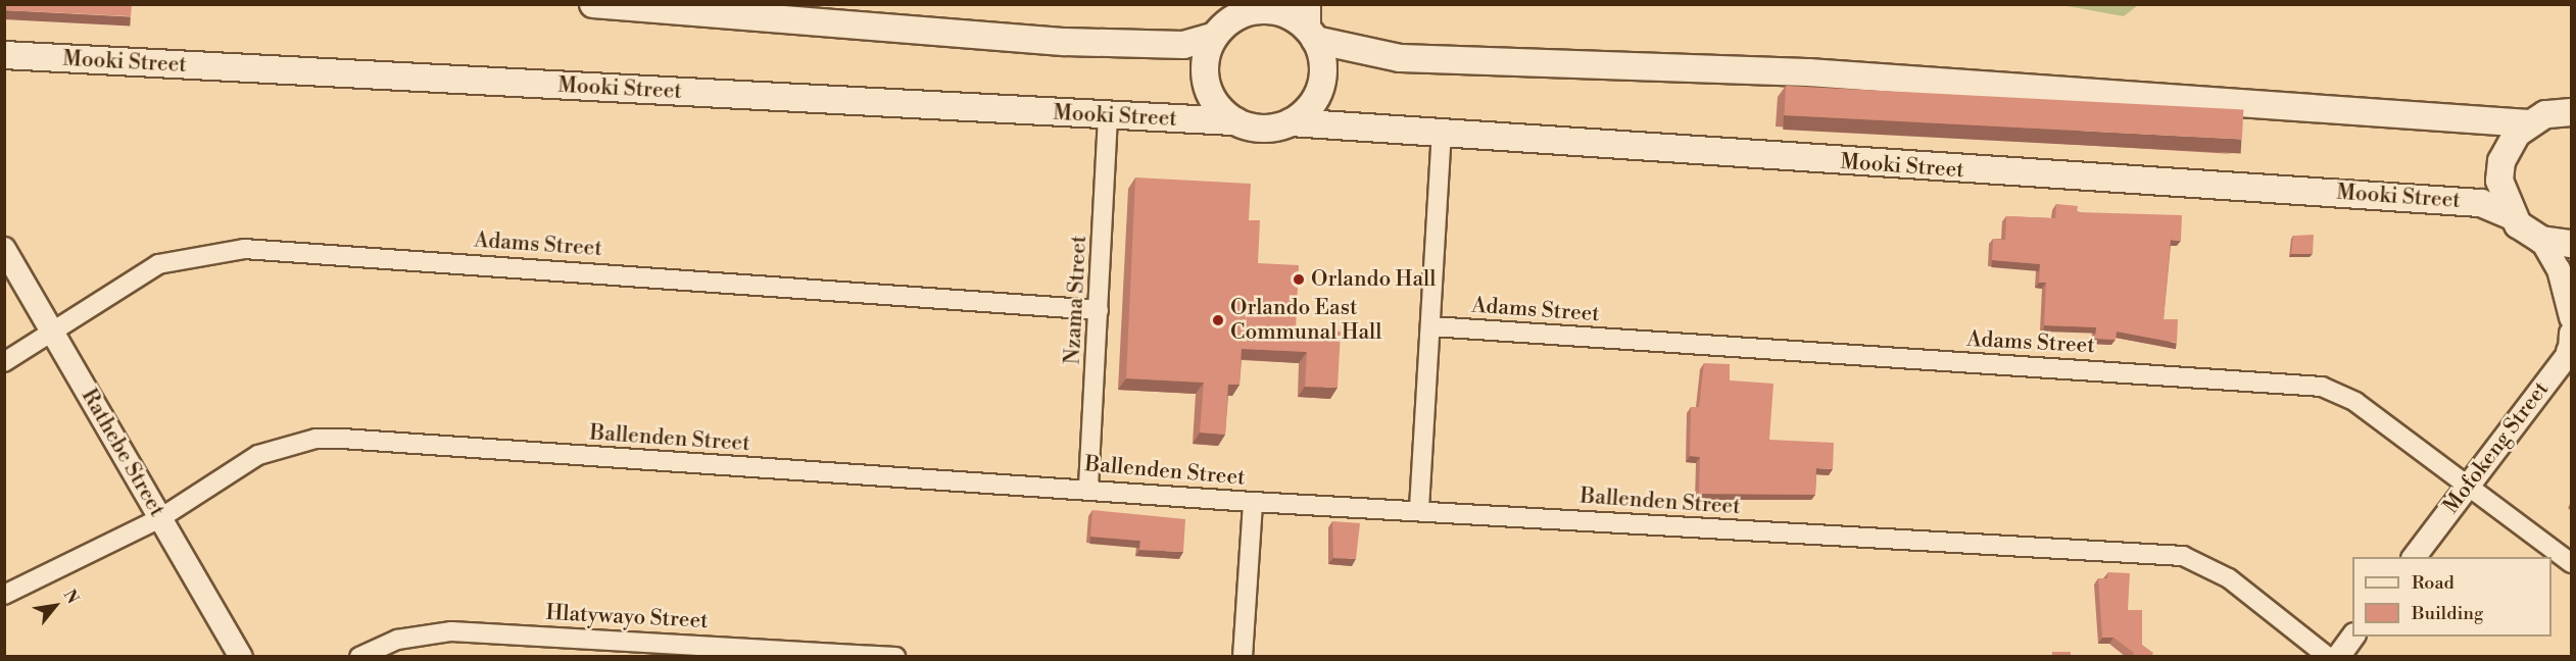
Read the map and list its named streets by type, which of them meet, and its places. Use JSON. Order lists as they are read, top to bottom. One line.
{"streets":{"main road":["Mooki Street"],"street":["Adams Street","Nzama Street","Ballenden Street","Mofokeng Street","Rathebe Street","Hlatywayo Street"]},"crossings":[["Mooki Street","Nzama Street"],["Adams Street","Nzama Street"],["Adams Street","Mofokeng Street"],["Adams Street","Rathebe Street"],["Nzama Street","Ballenden Street"],["Ballenden Street","Rathebe Street"]],"places":["Orlando Hall","Orlando East Communal Hall"],"legend":["Road","Building"],"north":"top right"}
